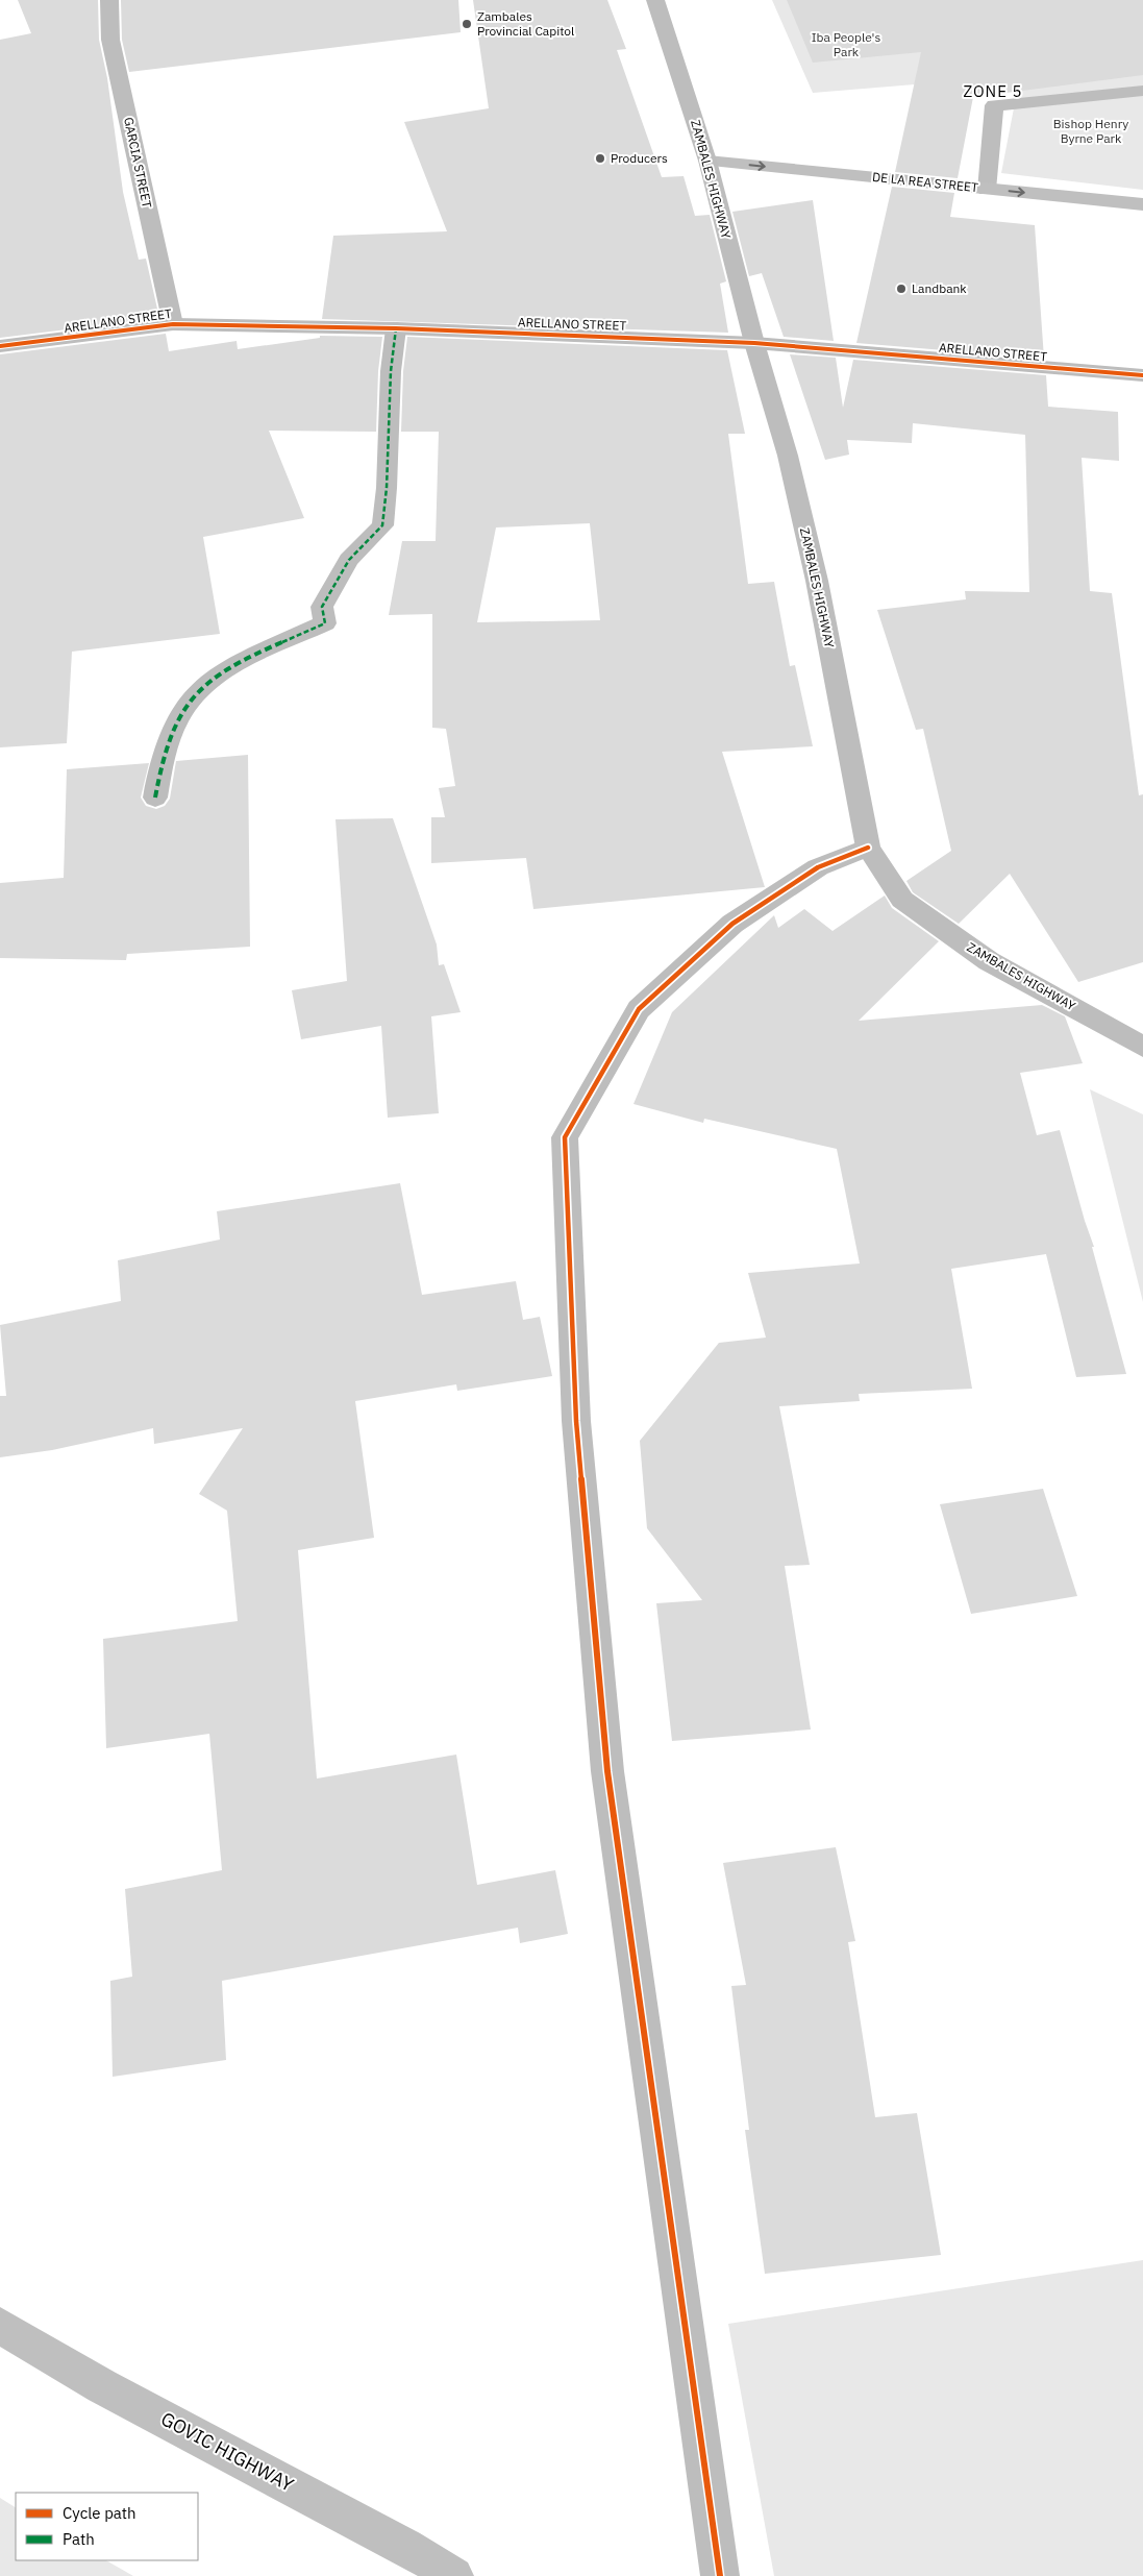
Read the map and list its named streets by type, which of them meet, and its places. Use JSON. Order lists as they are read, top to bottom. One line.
{"streets":{"main road":["DE LA REA STREET","GOVIC HIGHWAY"],"street":["GARCIA STREET","ZAMBALES HIGHWAY","ARELLANO STREET"]},"crossings":[["GARCIA STREET","ARELLANO STREET"],["ZAMBALES HIGHWAY","DE LA REA STREET"],["ZAMBALES HIGHWAY","ARELLANO STREET"]],"one_way":["DE LA REA STREET"],"districts":["ZONE 5"],"parks":["Iba People's Park","Bishop Henry Byrne Park"],"places":["Zambales Provincial Capitol","Producers","Landbank"],"legend":["Cycle path","Path"]}
